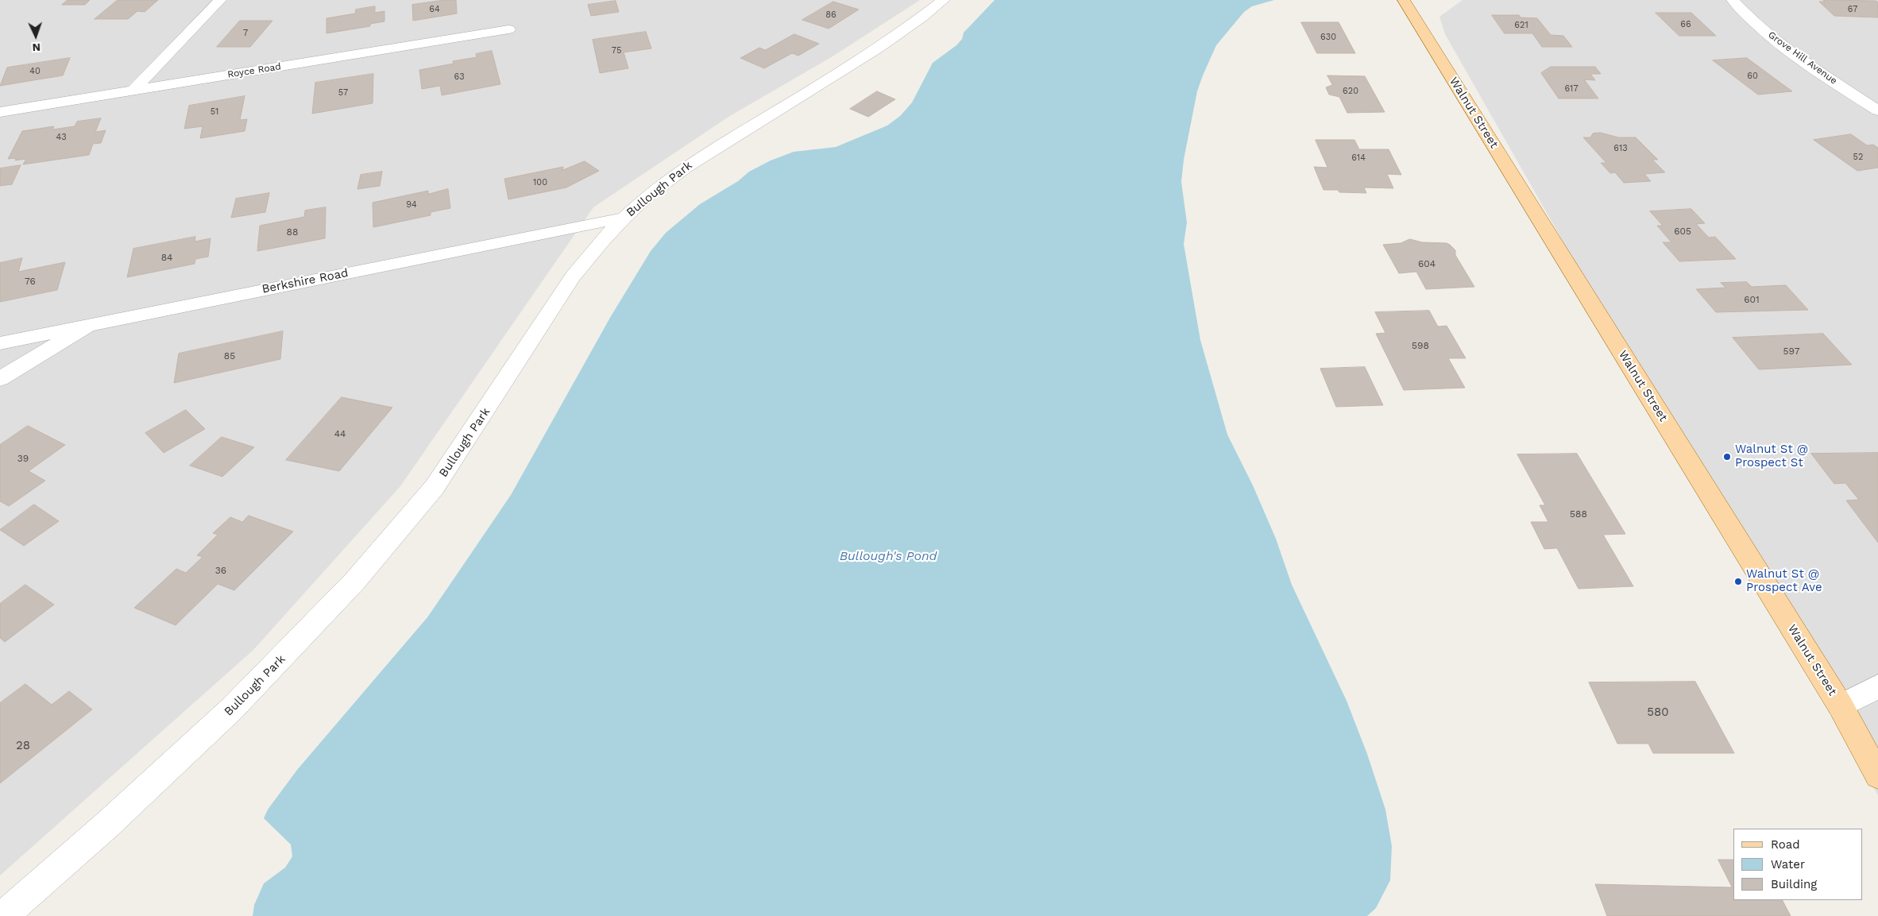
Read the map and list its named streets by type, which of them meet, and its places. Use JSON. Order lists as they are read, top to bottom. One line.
{"streets":{"main road":["Walnut Street"],"street":["Grove Hill Avenue","Royce Road","Bullough Park","Berkshire Road"]},"crossings":[["Bullough Park","Berkshire Road"]],"water":["Bullough's Pond"],"places":["Walnut St @ Prospect St","Walnut St @ Prospect Ave"],"house_numbers":["64","67","86","66","621","7","630","75","40","60","63","617","620","57","51","43","613","52","614","100","94","605","88","84","604","76","601","598","597","85","44","39","588","36","580","28"],"legend":["Road","Water","Building"],"north":"bottom"}
